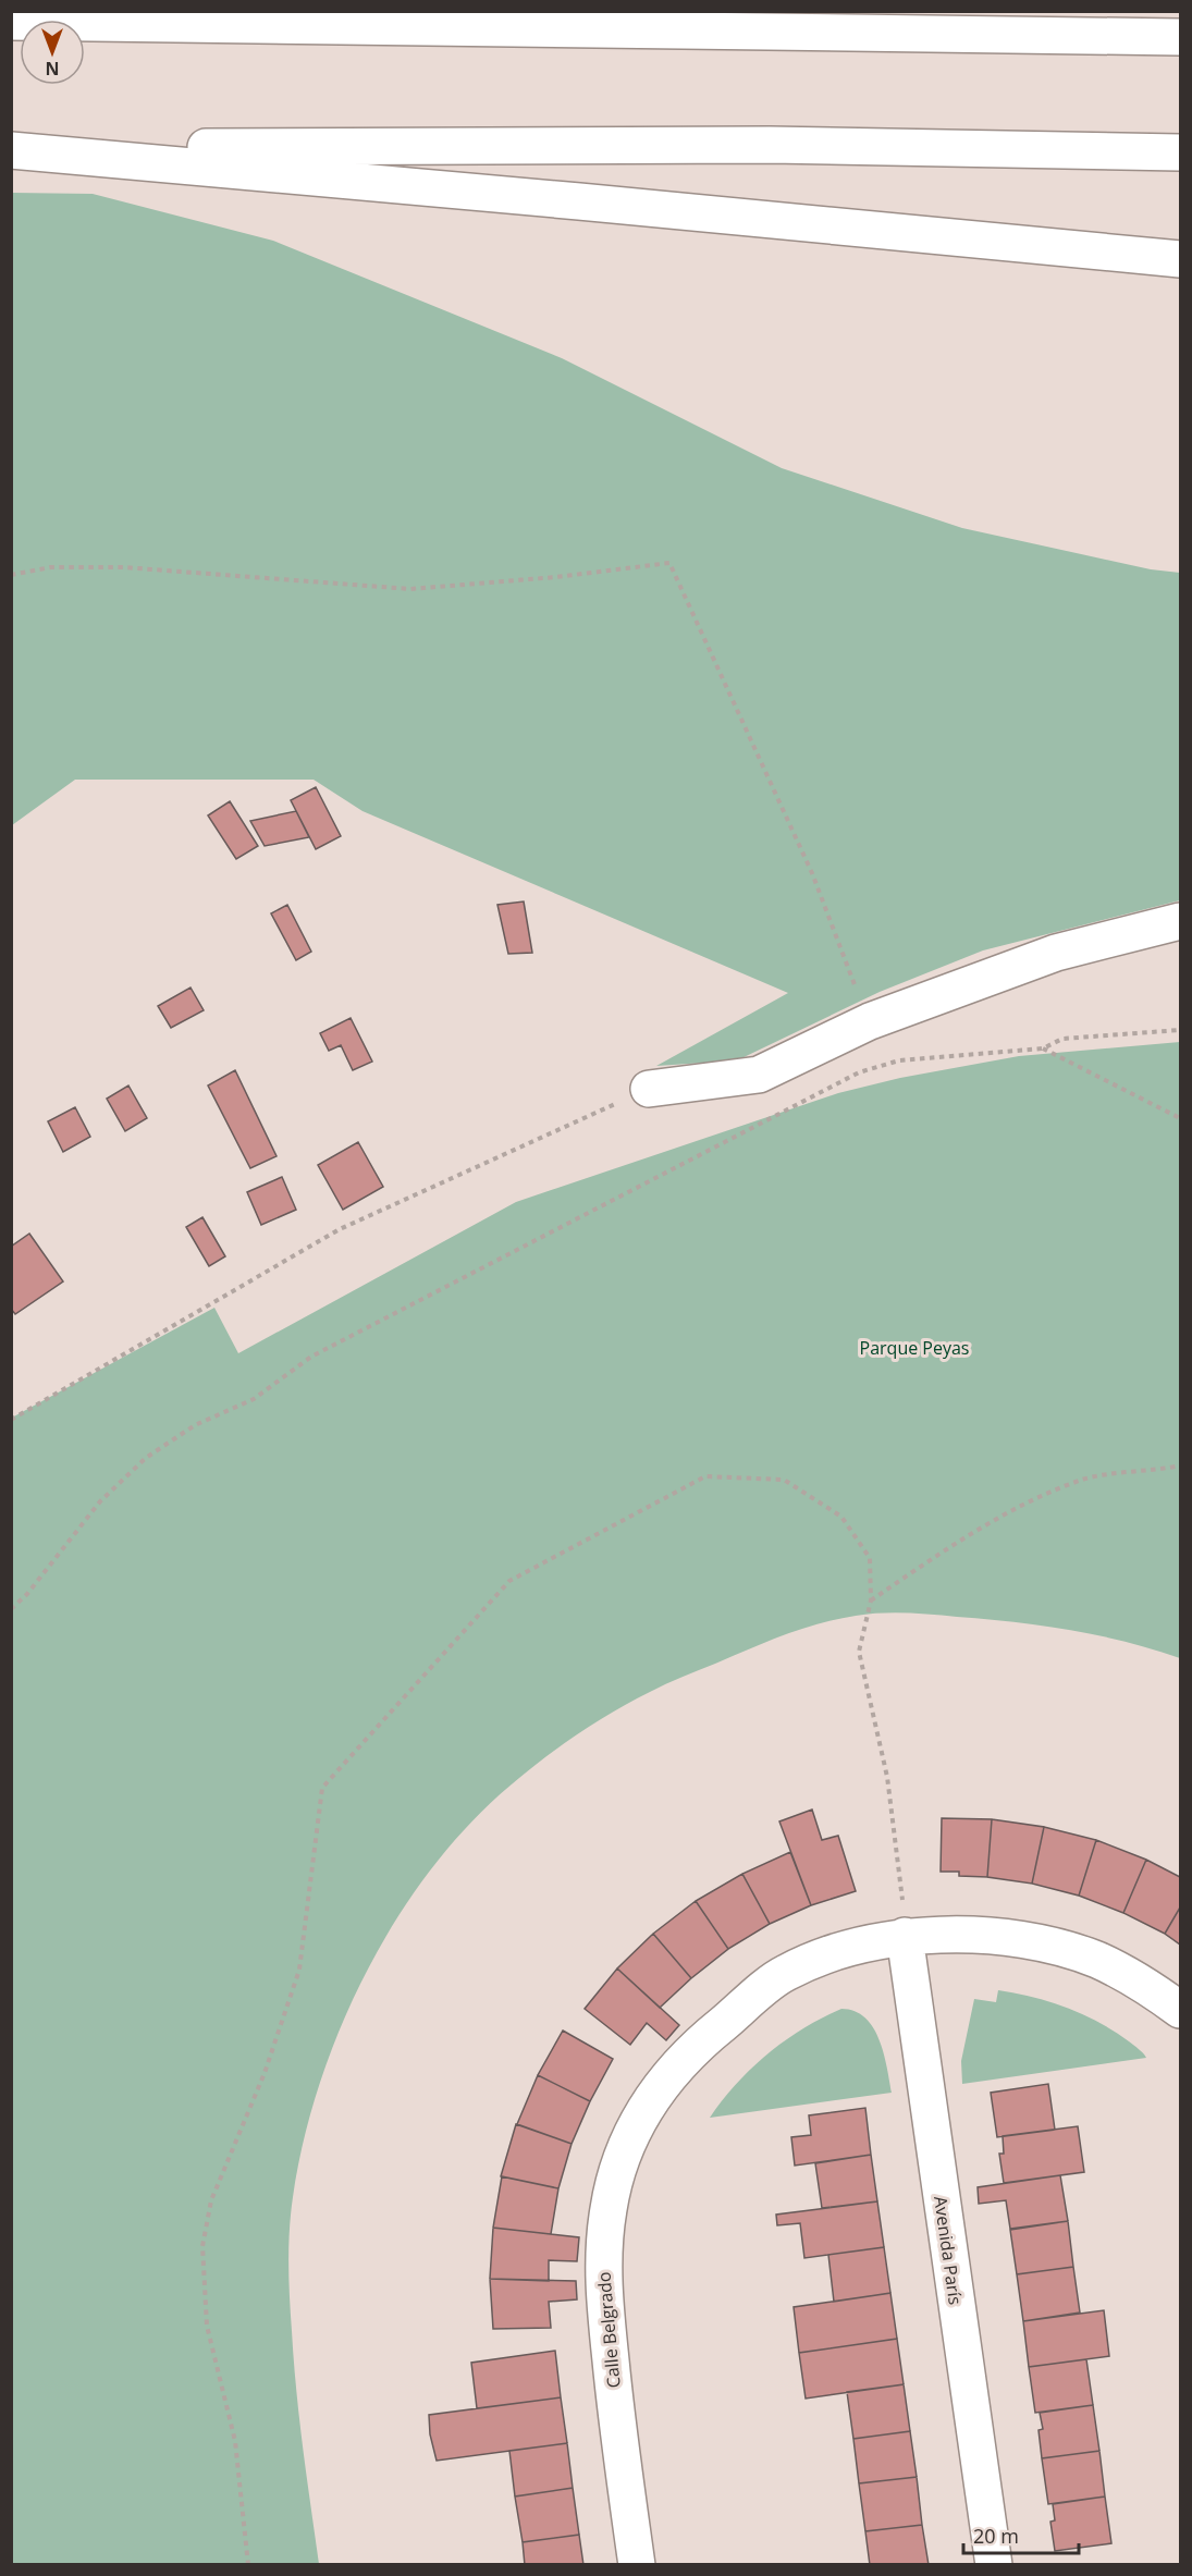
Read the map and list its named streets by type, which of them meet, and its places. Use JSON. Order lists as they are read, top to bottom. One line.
{"streets":{"main road":["Avenida París","Calle Belgrado"]},"crossings":[["Avenida París","Calle Belgrado"]],"parks":["Parque Peyas"],"scale_bar":"20 m","north":"bottom"}
